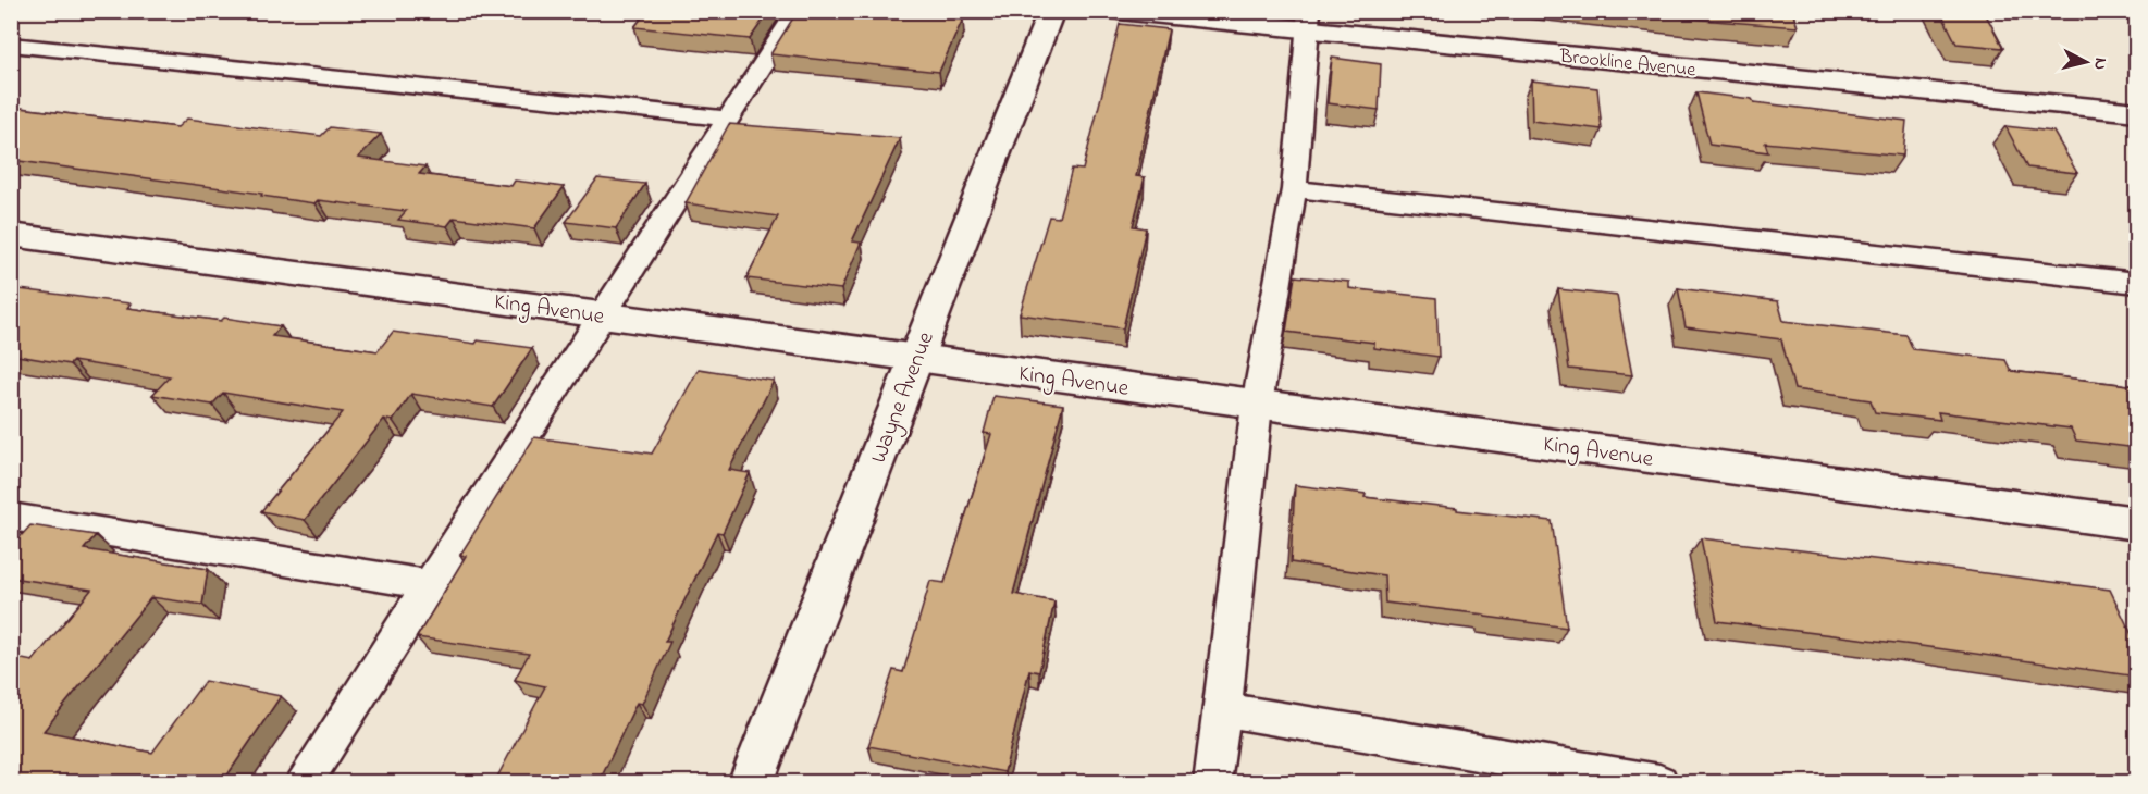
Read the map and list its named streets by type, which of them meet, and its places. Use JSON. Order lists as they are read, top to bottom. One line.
{"streets":{"street":["Brookline Avenue","King Avenue","Wayne Avenue"]},"crossings":[["King Avenue","Wayne Avenue"]],"north":"right"}
